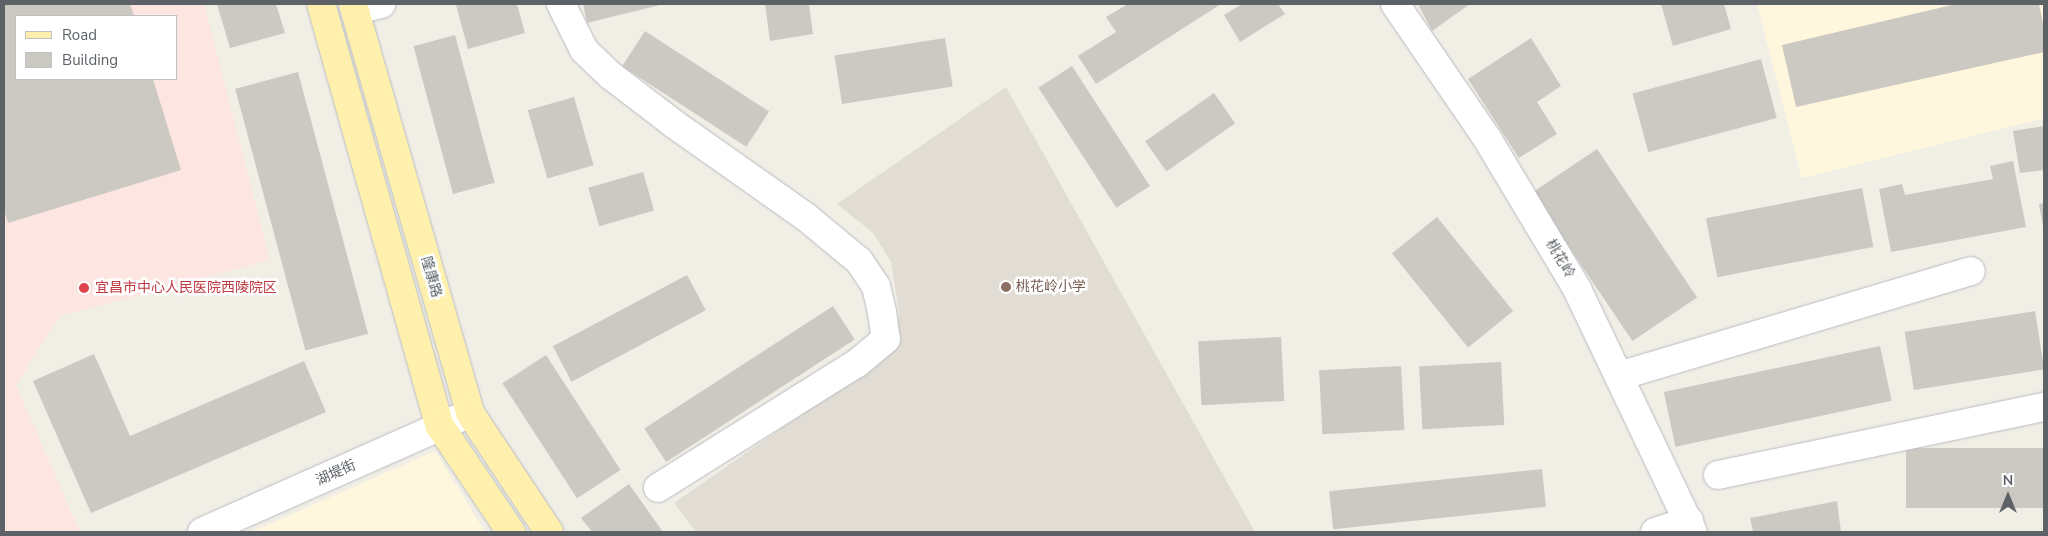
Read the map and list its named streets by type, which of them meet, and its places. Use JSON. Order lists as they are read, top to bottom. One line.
{"streets":{"main road":["隆康路"],"street":["桃花岭","湖堤街"]},"crossings":[["隆康路","湖堤街"]],"places":["桃花岭小学","宜昌市中心人民医院西陵院区"],"legend":["Road","Building"],"north":"top"}
